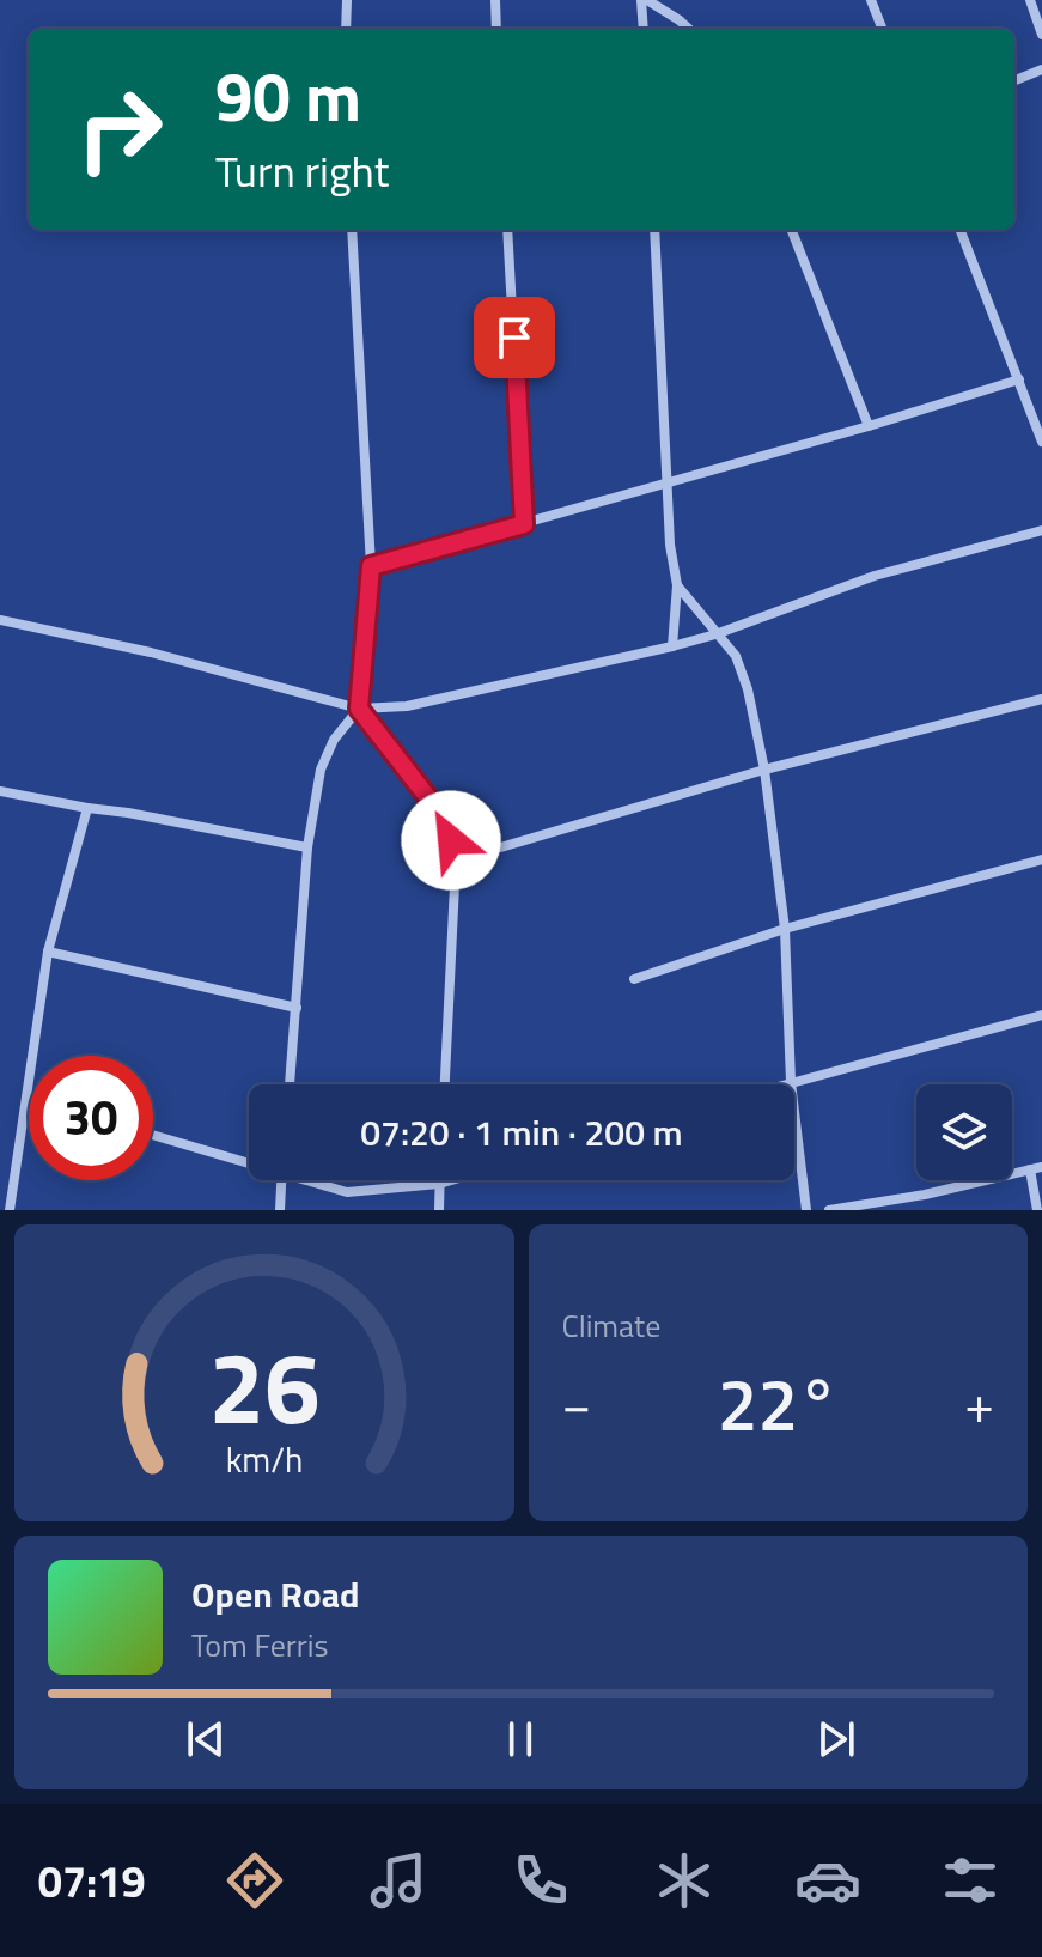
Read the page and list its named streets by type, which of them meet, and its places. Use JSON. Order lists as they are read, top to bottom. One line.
{"page":{"turn":["90 m","Turn right"],"limit":"30","trip":"07:20 · 1 min · 200 m","tile":"Climate","heat":["−","22°","+"],"song":["Open Road","Tom Ferris"],"tabs":"07:19","gauge":["26","km/h"]}}
